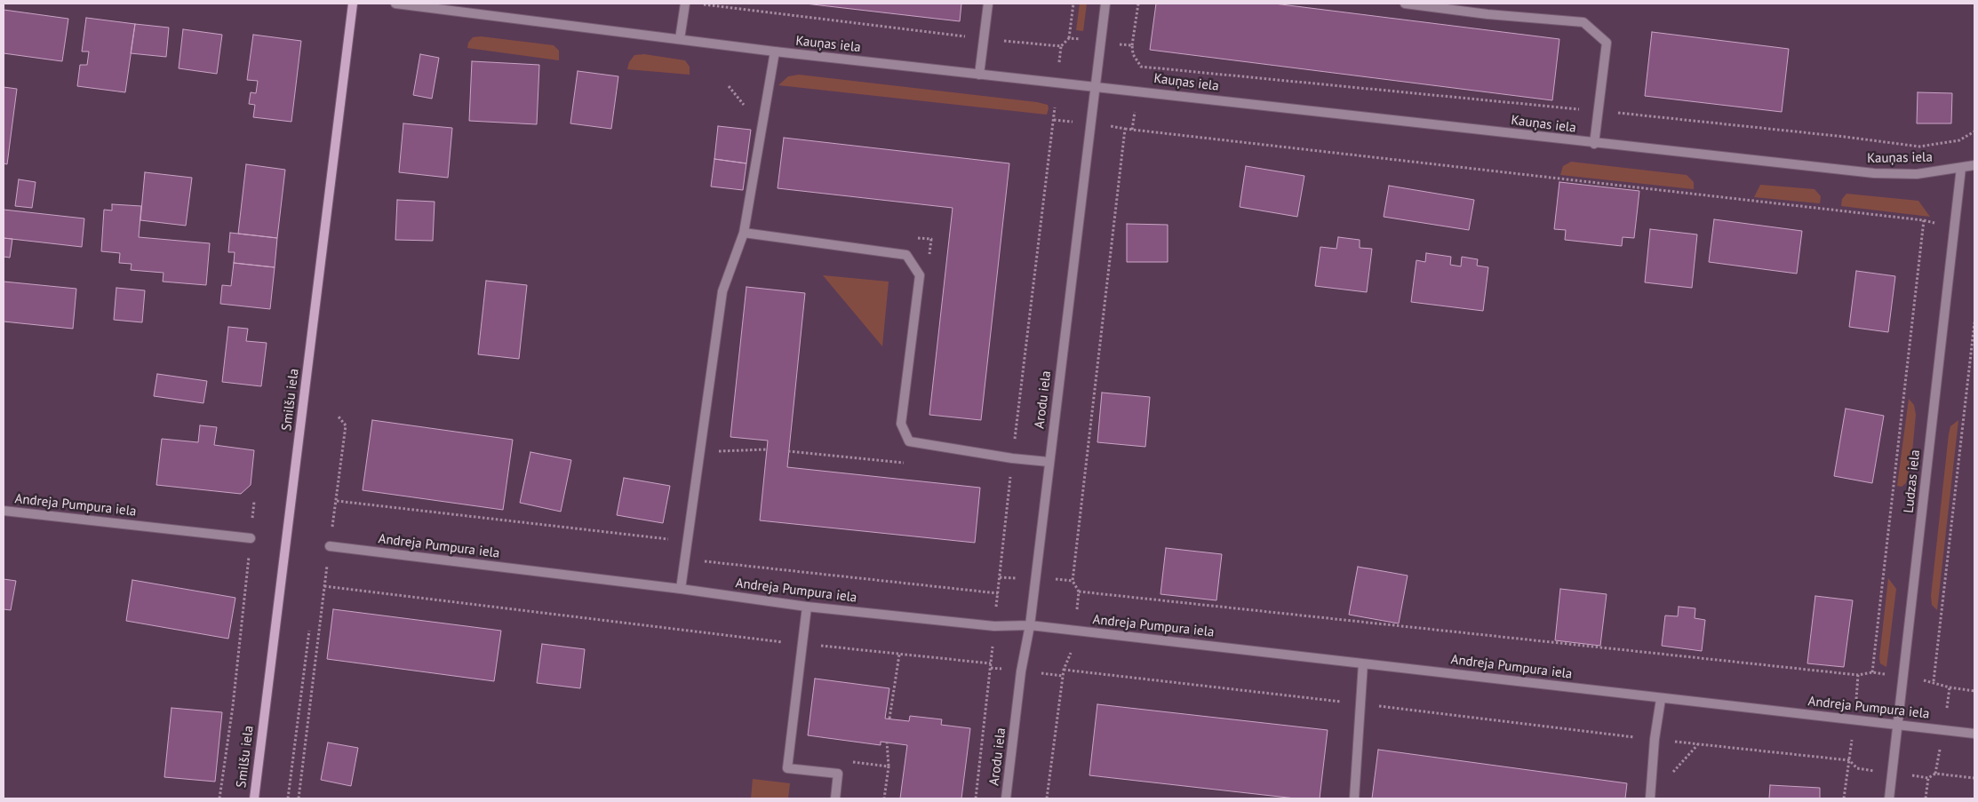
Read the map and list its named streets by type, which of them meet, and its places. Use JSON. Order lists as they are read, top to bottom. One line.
{"streets":{"street":["Kauņas iela","Smilšu iela","Arodu iela","Ludzas iela","Andreja Pumpura iela"]},"crossings":[["Kauņas iela","Arodu iela"],["Kauņas iela","Ludzas iela"],["Arodu iela","Andreja Pumpura iela"],["Ludzas iela","Andreja Pumpura iela"]]}
